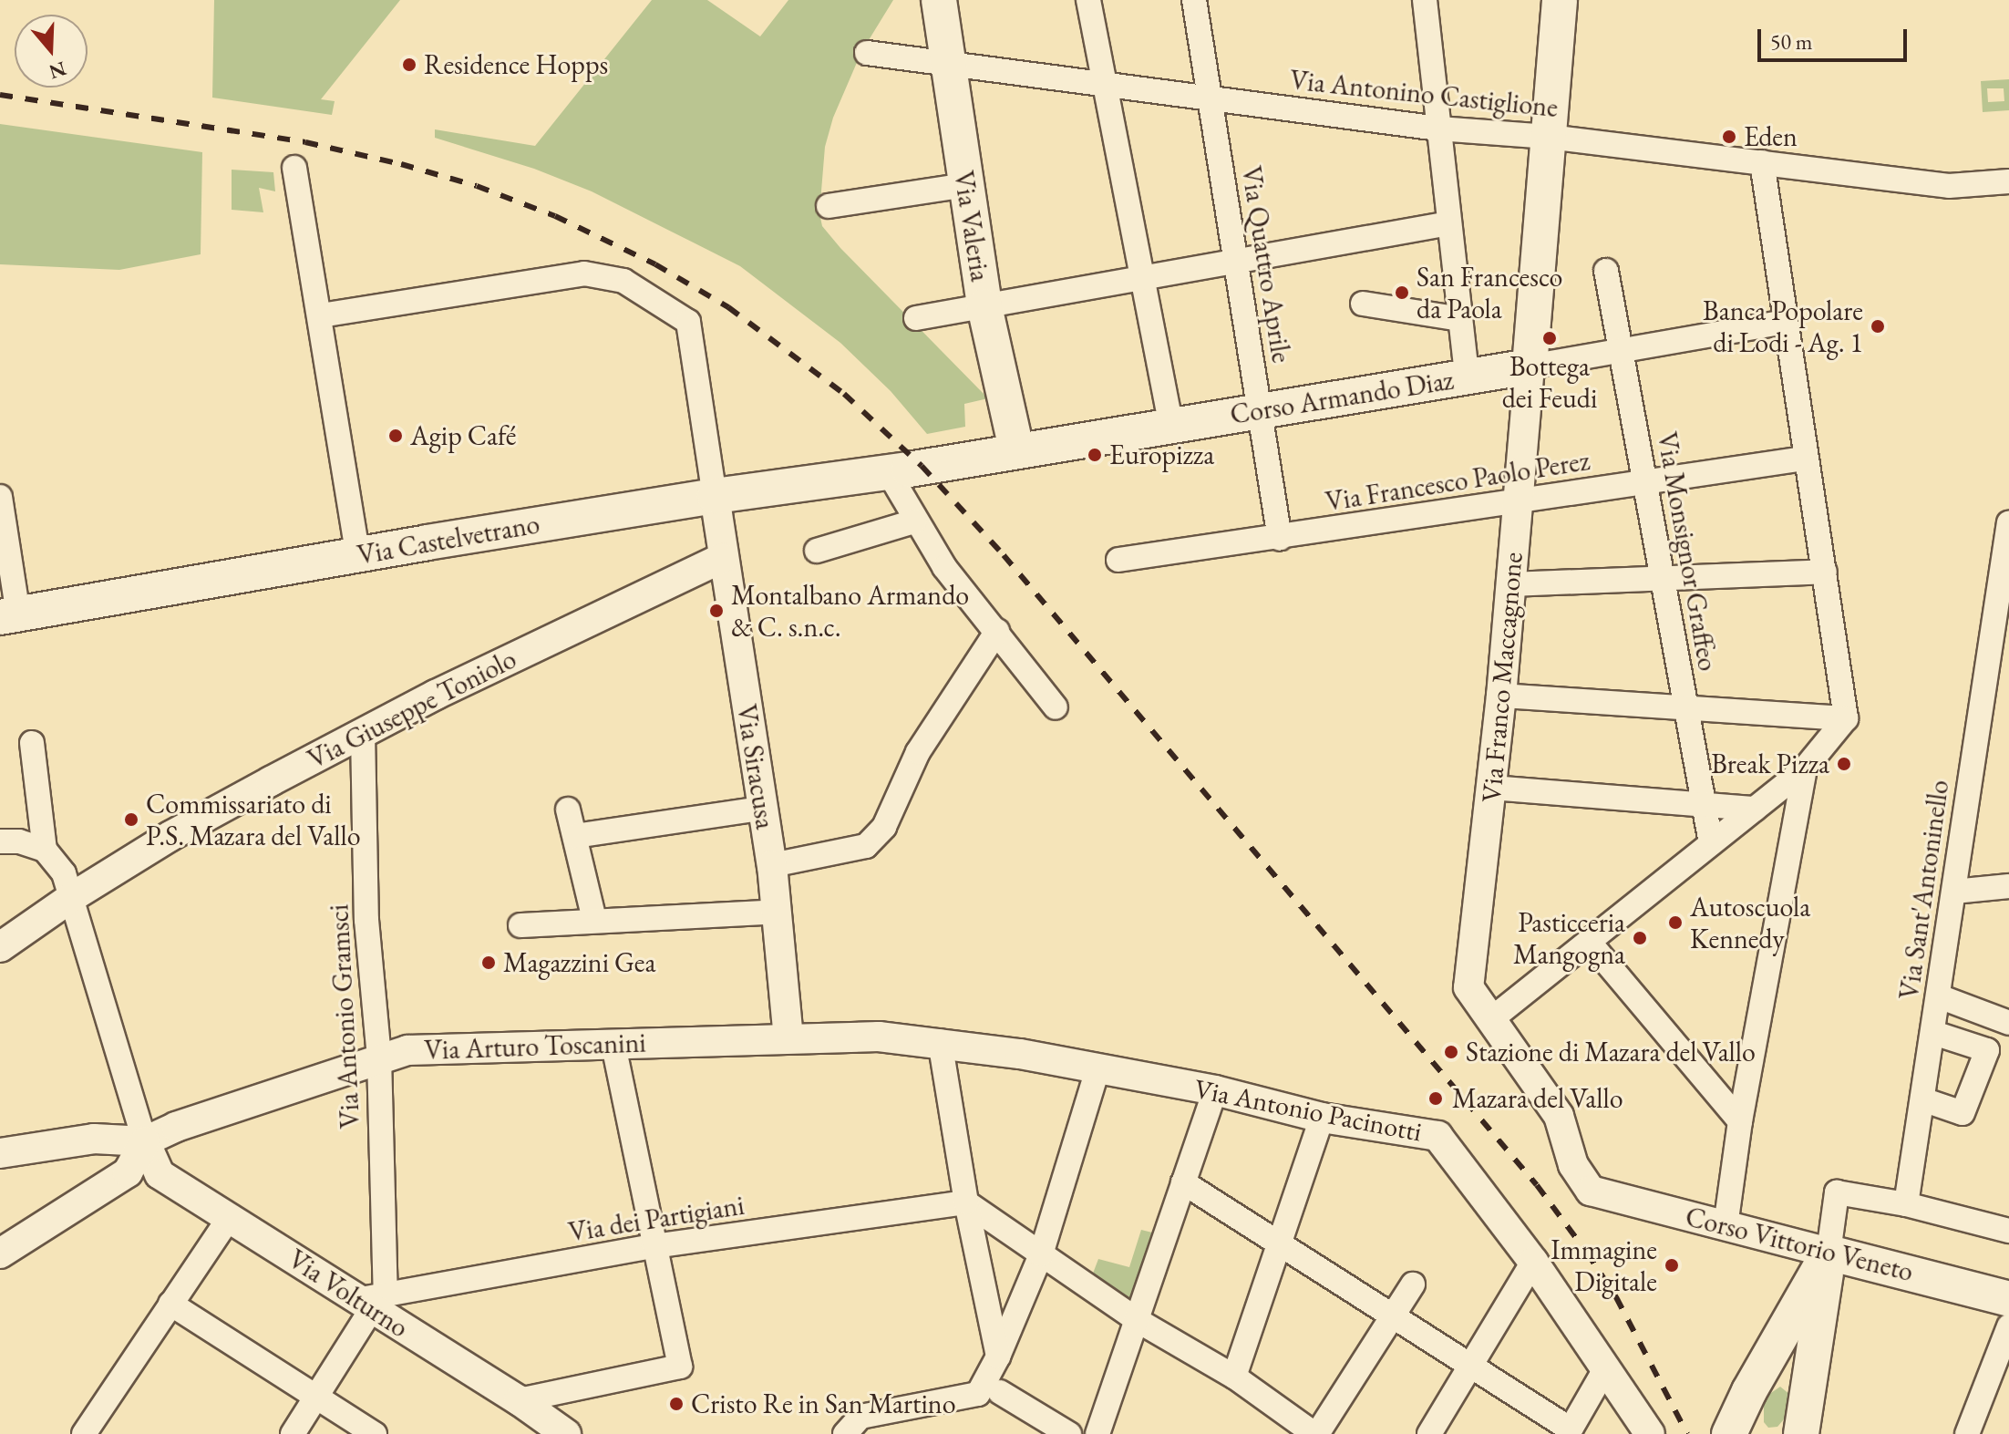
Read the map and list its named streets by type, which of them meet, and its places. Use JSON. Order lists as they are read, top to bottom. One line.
{"streets":{"main road":["Via Valeria","Corso Armando Diaz","Via Castelvetrano","Corso Vittorio Veneto"],"street":["Via Antonino Castiglione","Via Quattro Aprile","Via Francesco Paolo Perez","Via Monsignor Graffeo","Via Franco Maccagnone","Via Giuseppe Toniolo","Via Siracusa","Via Sant'Antoninello","Via Antonio Gramsci","Via Arturo Toscanini","Via Antonio Pacinotti","Via dei Partigiani","Via Volturno"]},"crossings":[["Via Antonino Castiglione","Via Valeria"],["Via Antonino Castiglione","Via Quattro Aprile"],["Via Valeria","Corso Armando Diaz"],["Via Quattro Aprile","Corso Armando Diaz"],["Via Quattro Aprile","Via Francesco Paolo Perez"],["Corso Armando Diaz","Via Castelvetrano"],["Corso Armando Diaz","Via Monsignor Graffeo"],["Corso Armando Diaz","Via Franco Maccagnone"],["Via Francesco Paolo Perez","Via Monsignor Graffeo"],["Via Francesco Paolo Perez","Via Franco Maccagnone"],["Via Castelvetrano","Via Siracusa"],["Via Franco Maccagnone","Corso Vittorio Veneto"],["Via Giuseppe Toniolo","Via Siracusa"],["Via Giuseppe Toniolo","Via Antonio Gramsci"],["Via Siracusa","Via Arturo Toscanini"],["Via Antonio Gramsci","Via Arturo Toscanini"],["Via Antonio Gramsci","Via dei Partigiani"],["Via Antonio Gramsci","Via Volturno"],["Via Arturo Toscanini","Via Antonio Pacinotti"],["Via Arturo Toscanini","Via Volturno"],["Via dei Partigiani","Via Volturno"]],"places":["Residence Hopps","Eden","San Francesco da Paola","Banca Popolare di Lodi - Ag. 1","Bottega dei Feudi","Agip Café","Europizza","Montalbano Armando & C. s.n.c.","Break Pizza","Commissariato di P.S. Mazara del Vallo","Autoscuola Kennedy","Pasticceria Mangogna","Magazzini Gea","Stazione di Mazara del Vallo","Mazara del Vallo","Immagine Digitale","Cristo Re in San Martino"],"scale_bar":"50 m","north":"bottom"}
